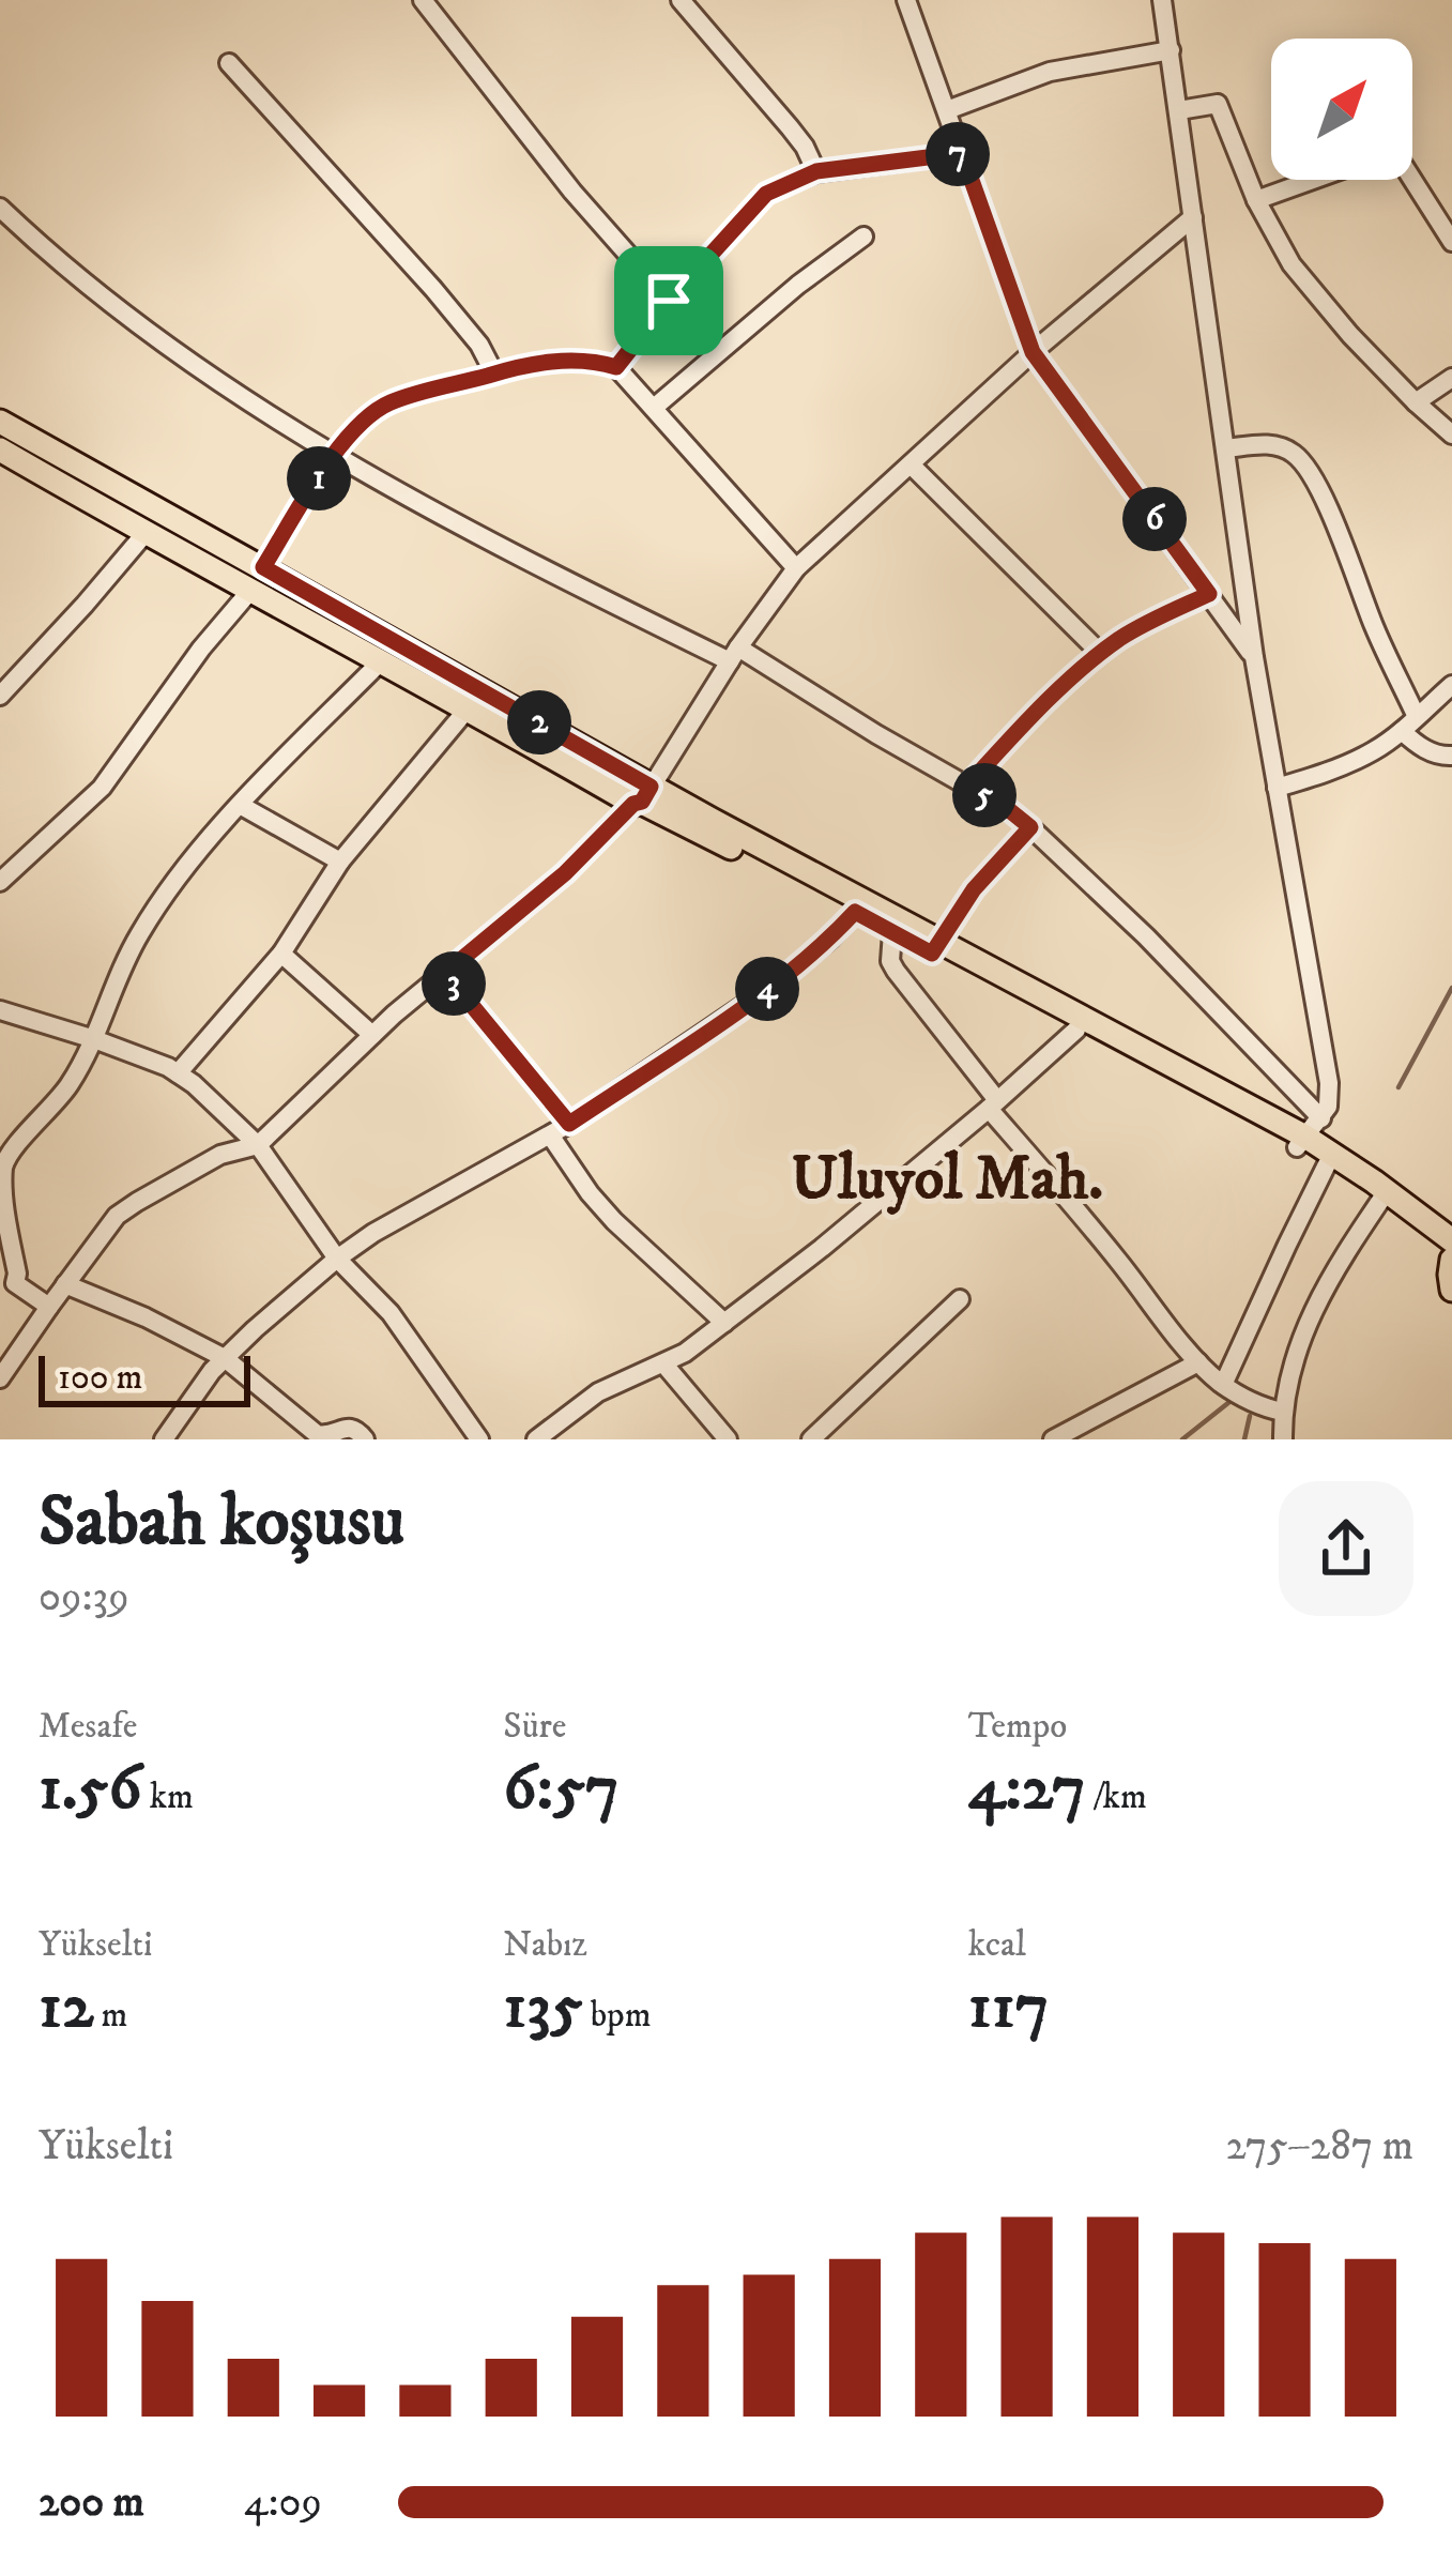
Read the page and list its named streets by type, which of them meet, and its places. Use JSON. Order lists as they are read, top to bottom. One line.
{"districts":["Uluyol Mah."],"scale_bar":"100 m","north":"top right","page":{"pins":["7","1","6","2","5","3","4"],"scale":"100 m","heading":["Sabah koşusu","09:39"],"stats":[["Mesafe","1.56 km"],["Süre","6:57"],["Tempo","4:27 /km"],["Yükselti","12 m"],["Nabız","135 bpm"],["kcal","117"]],"chart":["Yükselti","275–287 m"],"list":[{"name":"200 m","note":"4:09"}]}}
